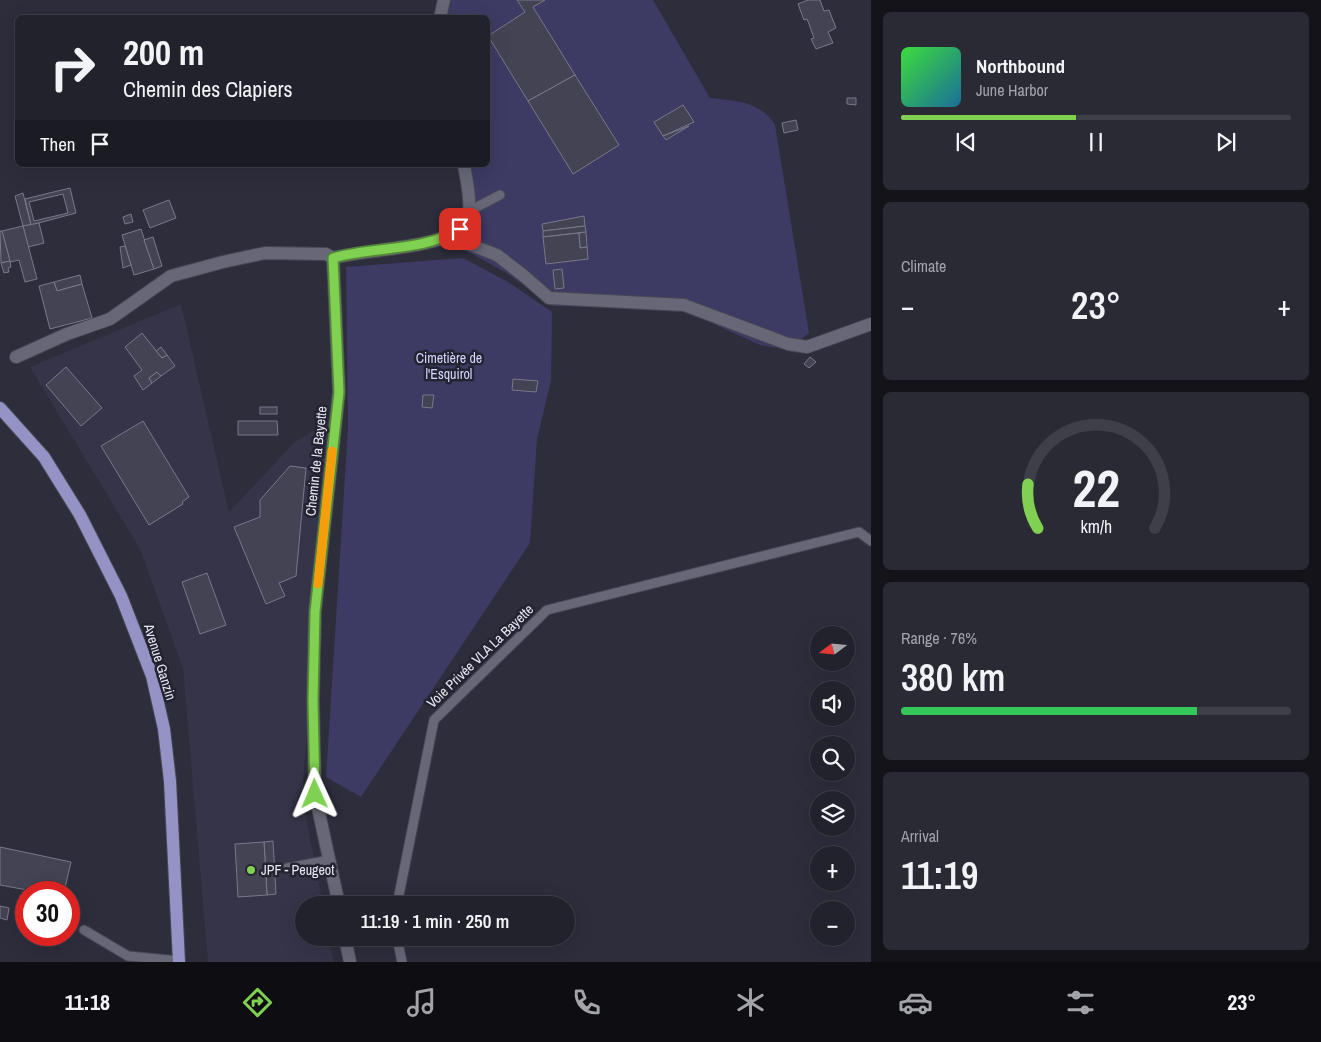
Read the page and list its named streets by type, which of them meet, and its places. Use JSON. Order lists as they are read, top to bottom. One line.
{"streets":{"main road":["Avenue Ganzin"],"street":["Chemin de la Bayette"],"lane":["Voie Privée VLA La Bayette"]},"parks":["Cimetière de l'Esquirol"],"places":["JPF - Peugeot"],"north":"left","page":{"turn":["200 m","Chemin des Clapiers"],"song":["Northbound","June Harbor"],"then":"Then","tile":["Climate",["Range · 76%","380 km"],["Arrival","11:19"]],"heat":["−","23°","+"],"map_buttons":["+","−"],"limit":"30","trip":"11:19 · 1 min · 250 m","tabs":["11:18","23°"],"gauge":["22","km/h"]}}
